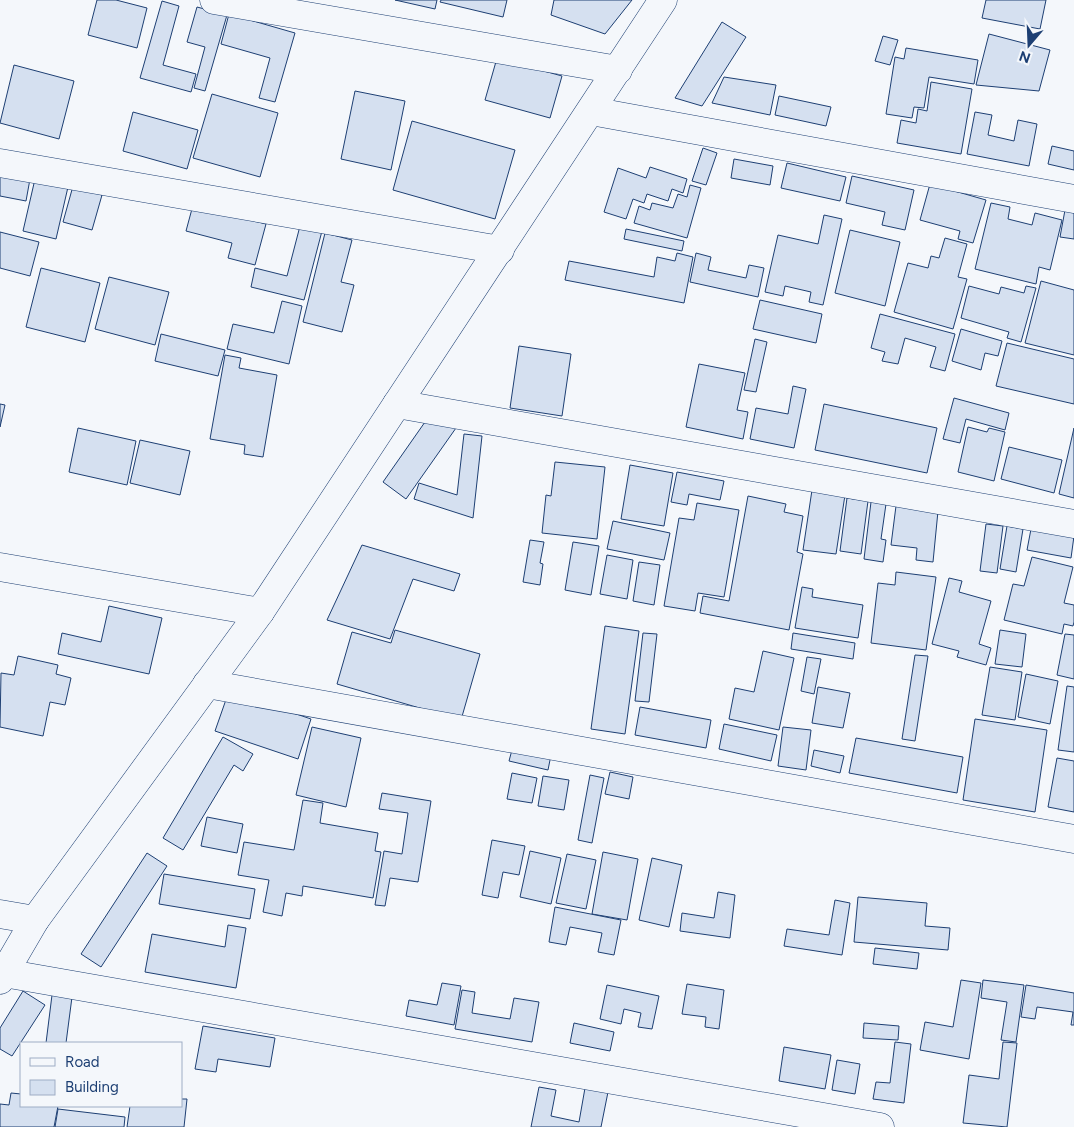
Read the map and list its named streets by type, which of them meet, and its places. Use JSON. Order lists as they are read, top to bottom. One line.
{"legend":["Road","Building"],"north":"bottom"}
